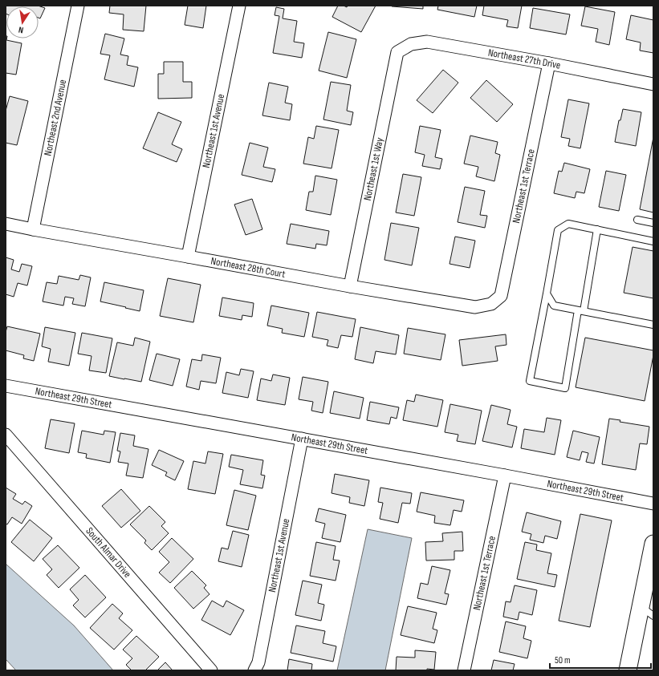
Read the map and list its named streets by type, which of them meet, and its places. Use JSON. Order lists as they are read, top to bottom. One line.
{"streets":{"street":["Northeast 27th Drive","Northeast 2nd Avenue","Northeast 1st Avenue","Northeast 1st Way","Northeast 1st Terrace","Northeast 28th Court","Northeast 29th Street","South Almar Drive"]},"crossings":[["Northeast 27th Drive","Northeast 1st Way"],["Northeast 27th Drive","Northeast 1st Terrace"],["Northeast 2nd Avenue","Northeast 28th Court"],["Northeast 1st Avenue","Northeast 28th Court"],["Northeast 1st Avenue","Northeast 29th Street"],["Northeast 1st Way","Northeast 28th Court"],["Northeast 1st Terrace","Northeast 28th Court"],["Northeast 1st Terrace","Northeast 29th Street"]],"scale_bar":"50 m","north":"bottom"}
